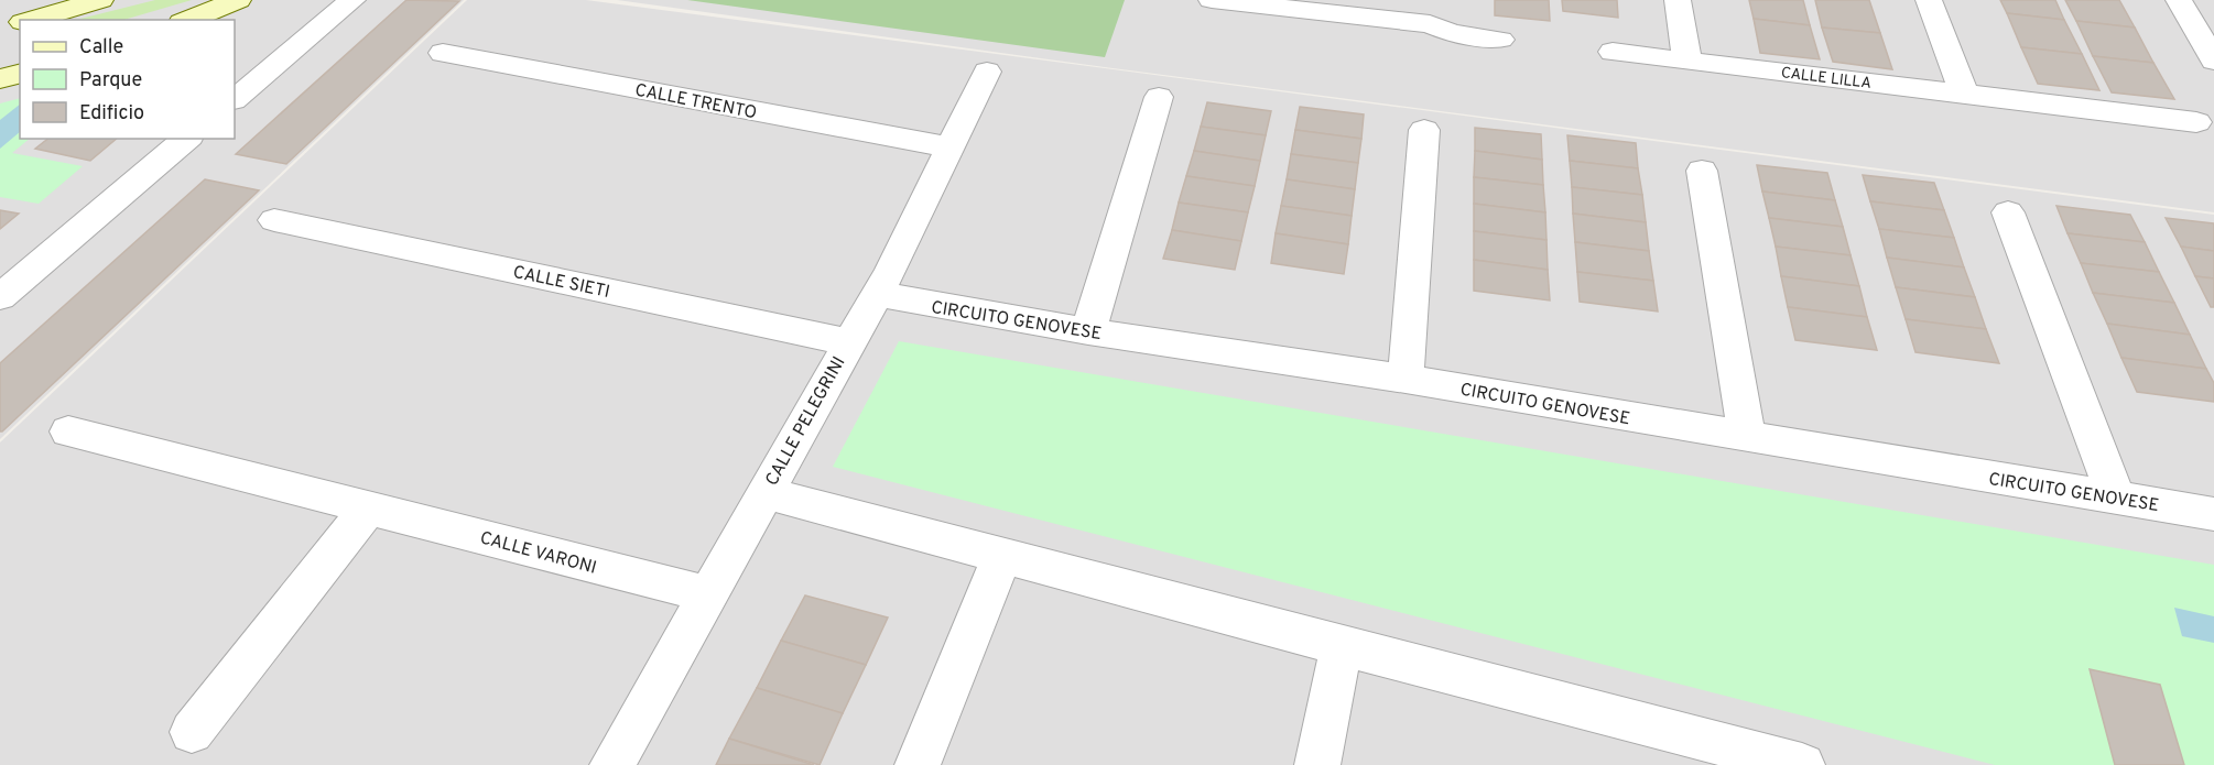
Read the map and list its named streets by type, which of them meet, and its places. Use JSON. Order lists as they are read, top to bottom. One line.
{"streets":{"street":["CALLE LILLA","CALLE TRENTO","CALLE SIETI","CIRCUITO GENOVESE","CALLE PELEGRINI","CALLE VARONI"]},"crossings":[["CALLE TRENTO","CALLE PELEGRINI"],["CALLE SIETI","CALLE PELEGRINI"],["CIRCUITO GENOVESE","CALLE PELEGRINI"],["CALLE PELEGRINI","CALLE VARONI"]],"legend":["Calle","Parque","Edificio"]}
